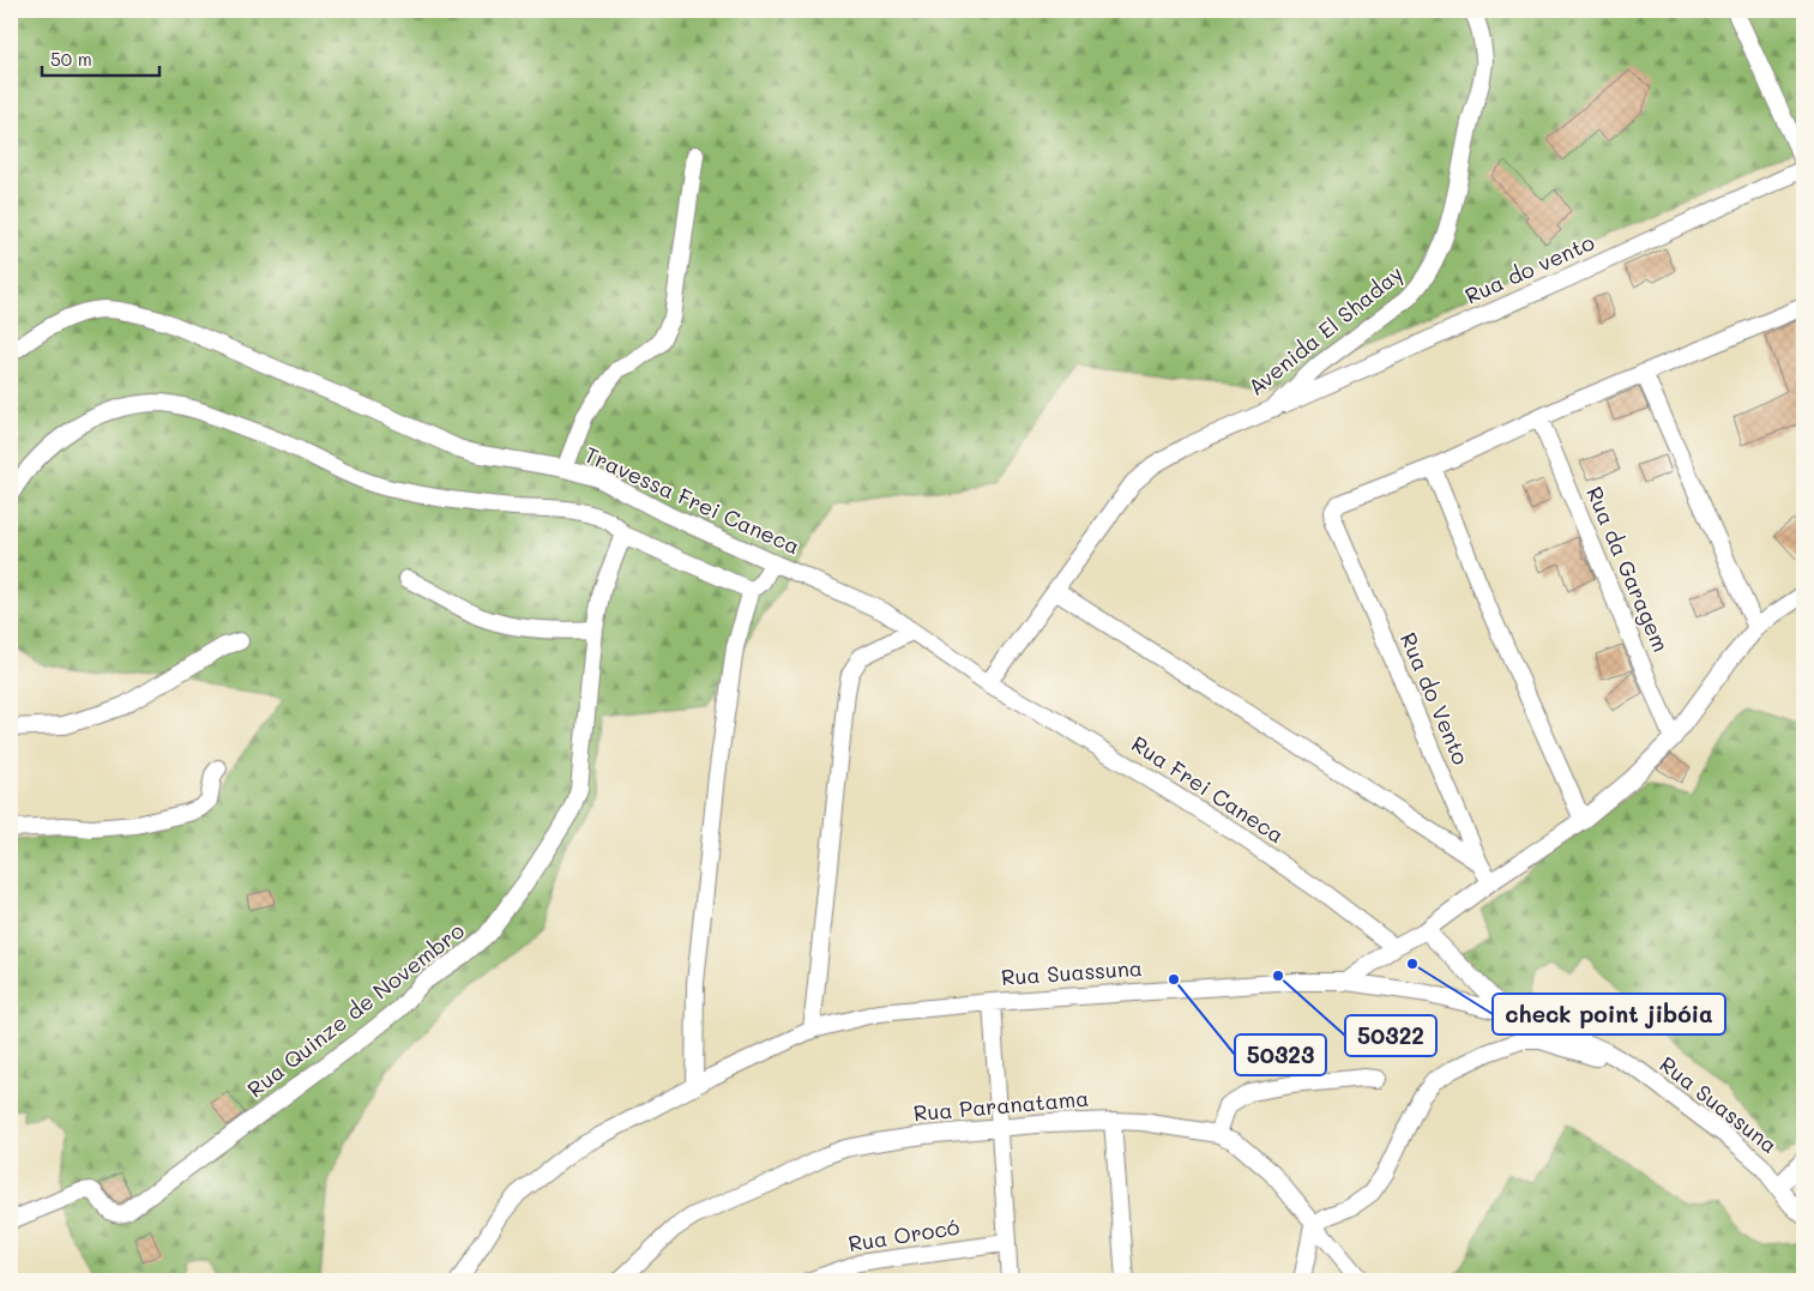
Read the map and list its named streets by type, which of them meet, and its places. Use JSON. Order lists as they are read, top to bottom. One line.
{"streets":{"street":["Rua do vento","Avenida El Shaday","Travessa Frei Caneca","Rua da Garagem","Rua do Vento","Rua Frei Caneca","Rua Suassuna","Rua Quinze de Novembro","Rua Paranatama","Rua Orocó"]},"crossings":[["Rua do vento","Avenida El Shaday"],["Avenida El Shaday","Travessa Frei Caneca"],["Avenida El Shaday","Rua Frei Caneca"],["Travessa Frei Caneca","Rua Frei Caneca"]],"places":["check point jibóia","50322","50323"],"scale_bar":"50 m"}
